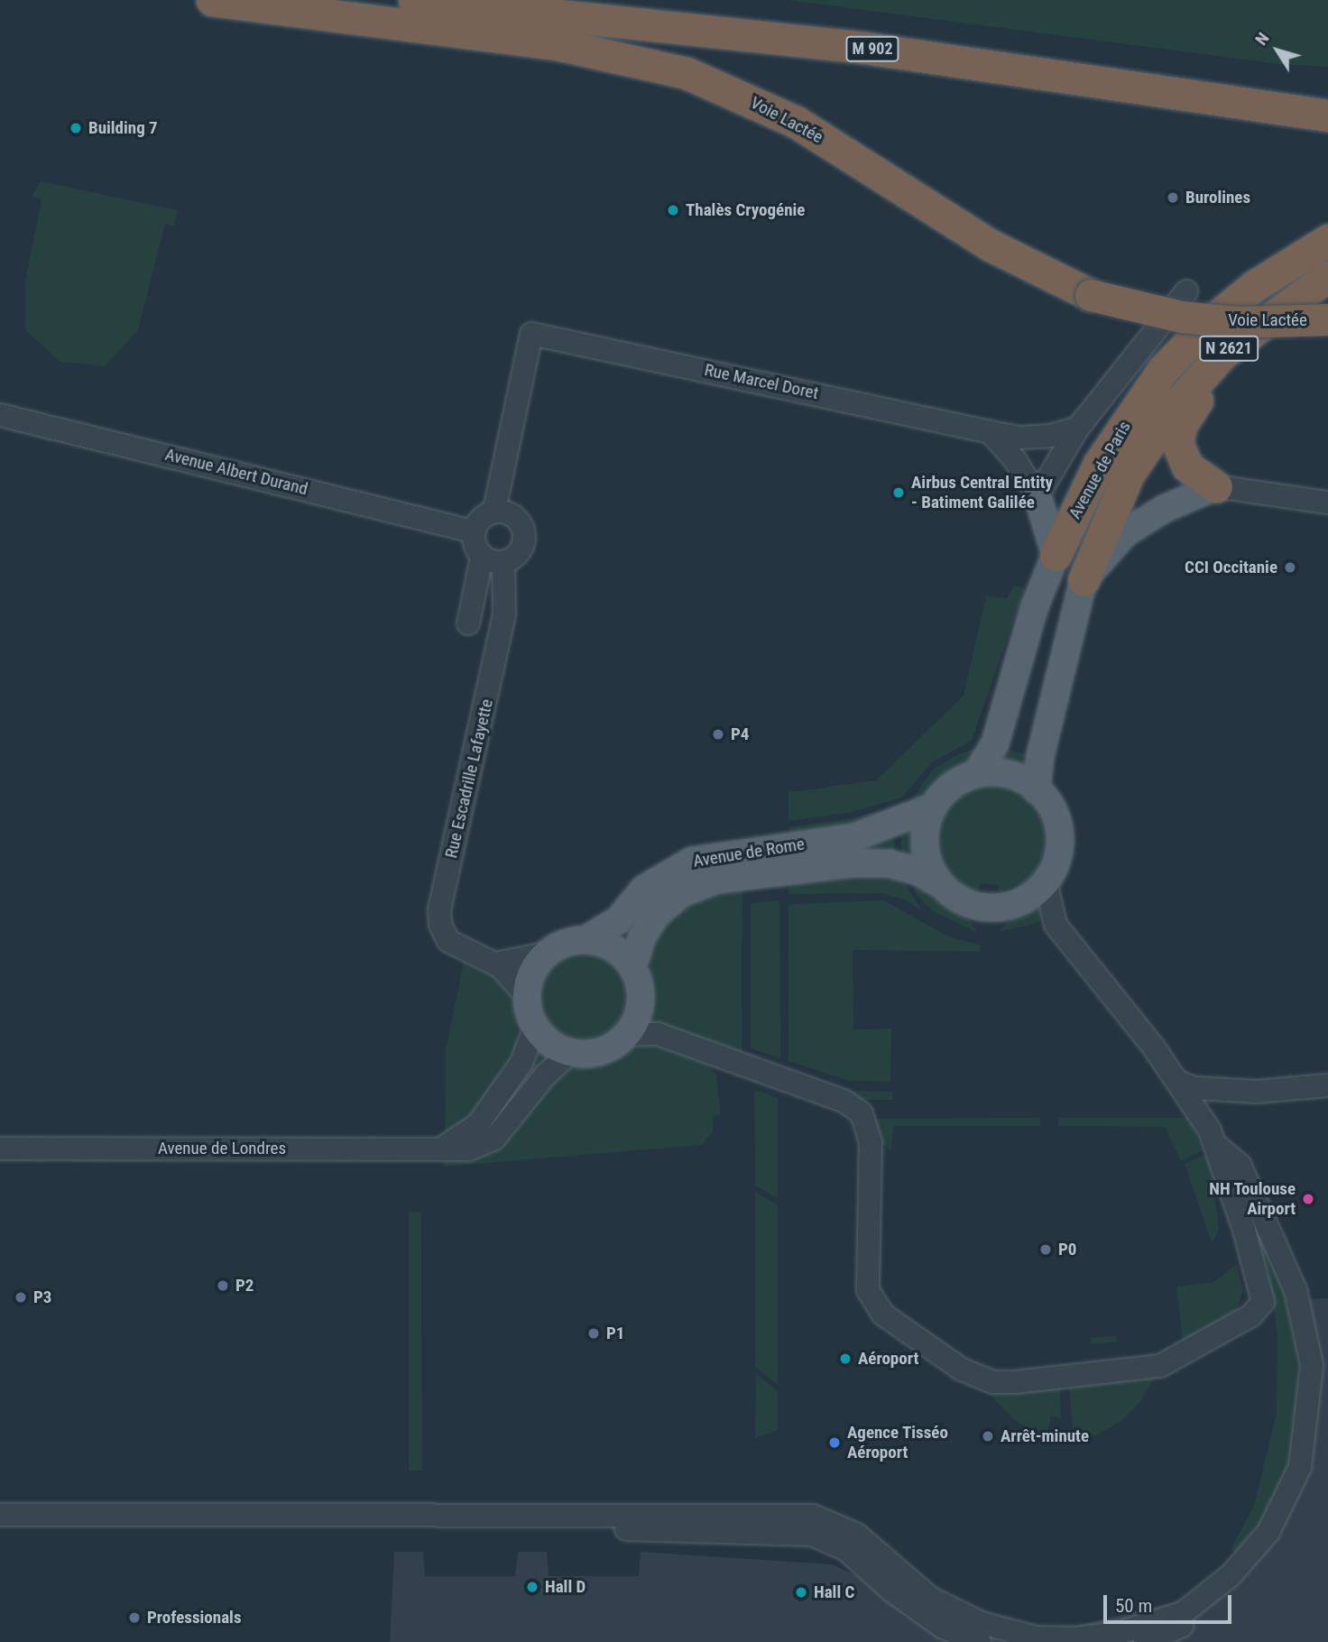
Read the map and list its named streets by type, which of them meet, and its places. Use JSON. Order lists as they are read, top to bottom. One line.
{"streets":{"highway":["M 902","Voie Lactée","N 2621","Avenue de Paris"],"main road":["Avenue de Rome"],"street":["Rue Marcel Doret","Avenue Albert Durand","Rue Escadrille Lafayette","Avenue de Londres"]},"crossings":[["Rue Marcel Doret","Avenue Albert Durand"],["Rue Marcel Doret","Rue Escadrille Lafayette"],["Avenue de Paris","Avenue de Rome"],["Avenue Albert Durand","Rue Escadrille Lafayette"],["Rue Escadrille Lafayette","Avenue de Rome"],["Rue Escadrille Lafayette","Avenue de Londres"],["Avenue de Rome","Avenue de Londres"]],"places":["Building 7","Burolines","Thalès Cryogénie","Airbus Central Entity - Batiment Galilée","CCI Occitanie","P4","NH Toulouse Airport","P0","P2","P3","P1","Aéroport","Arrêt-minute","Agence Tisséo Aéroport","Hall D","Hall C","Professionals"],"scale_bar":"50 m","north":"top left"}
